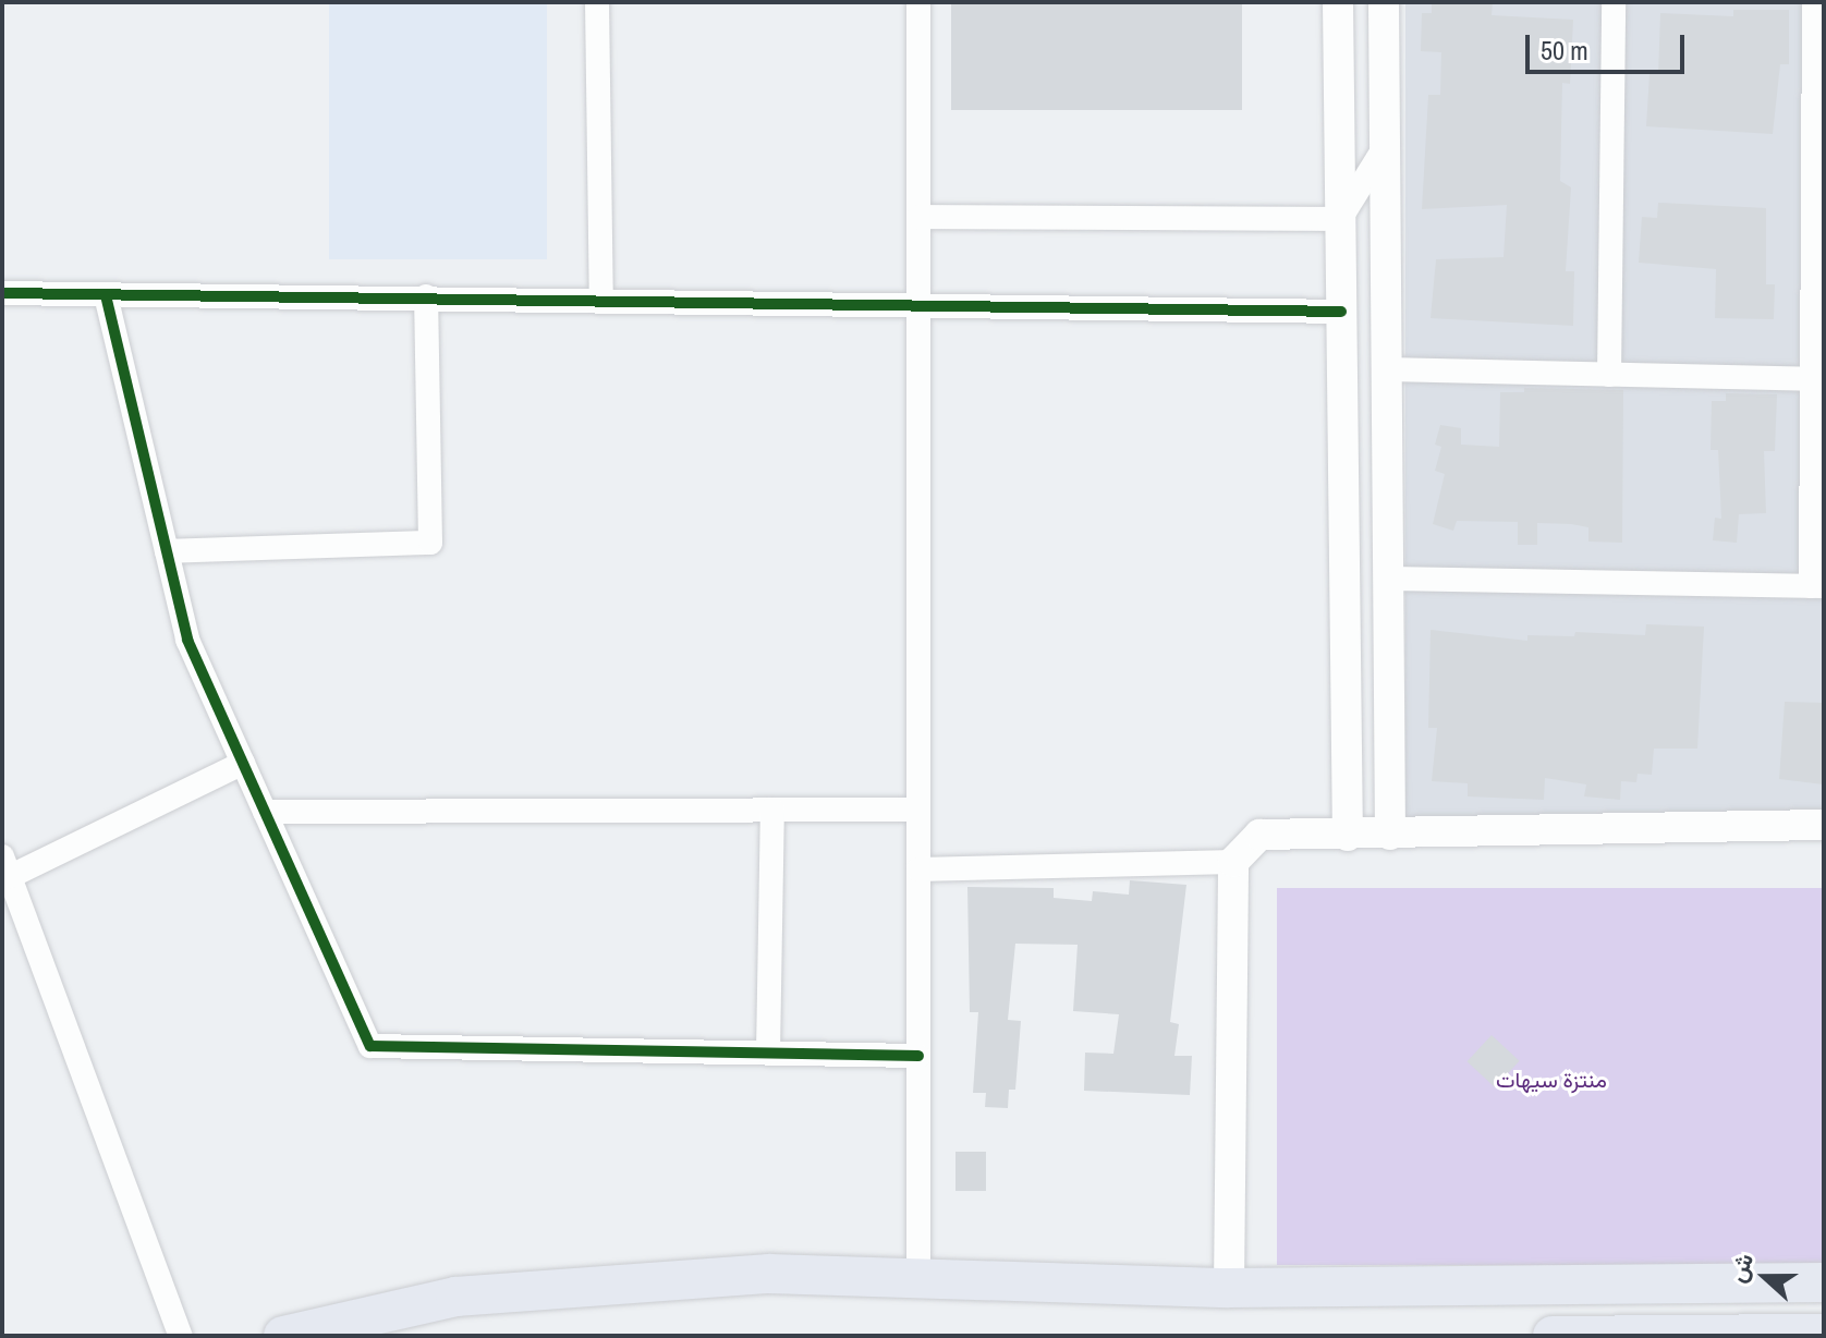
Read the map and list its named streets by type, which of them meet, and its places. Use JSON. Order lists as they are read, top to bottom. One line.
{"parks":["منتزة سيهات"],"scale_bar":"50 m","north":"left"}
